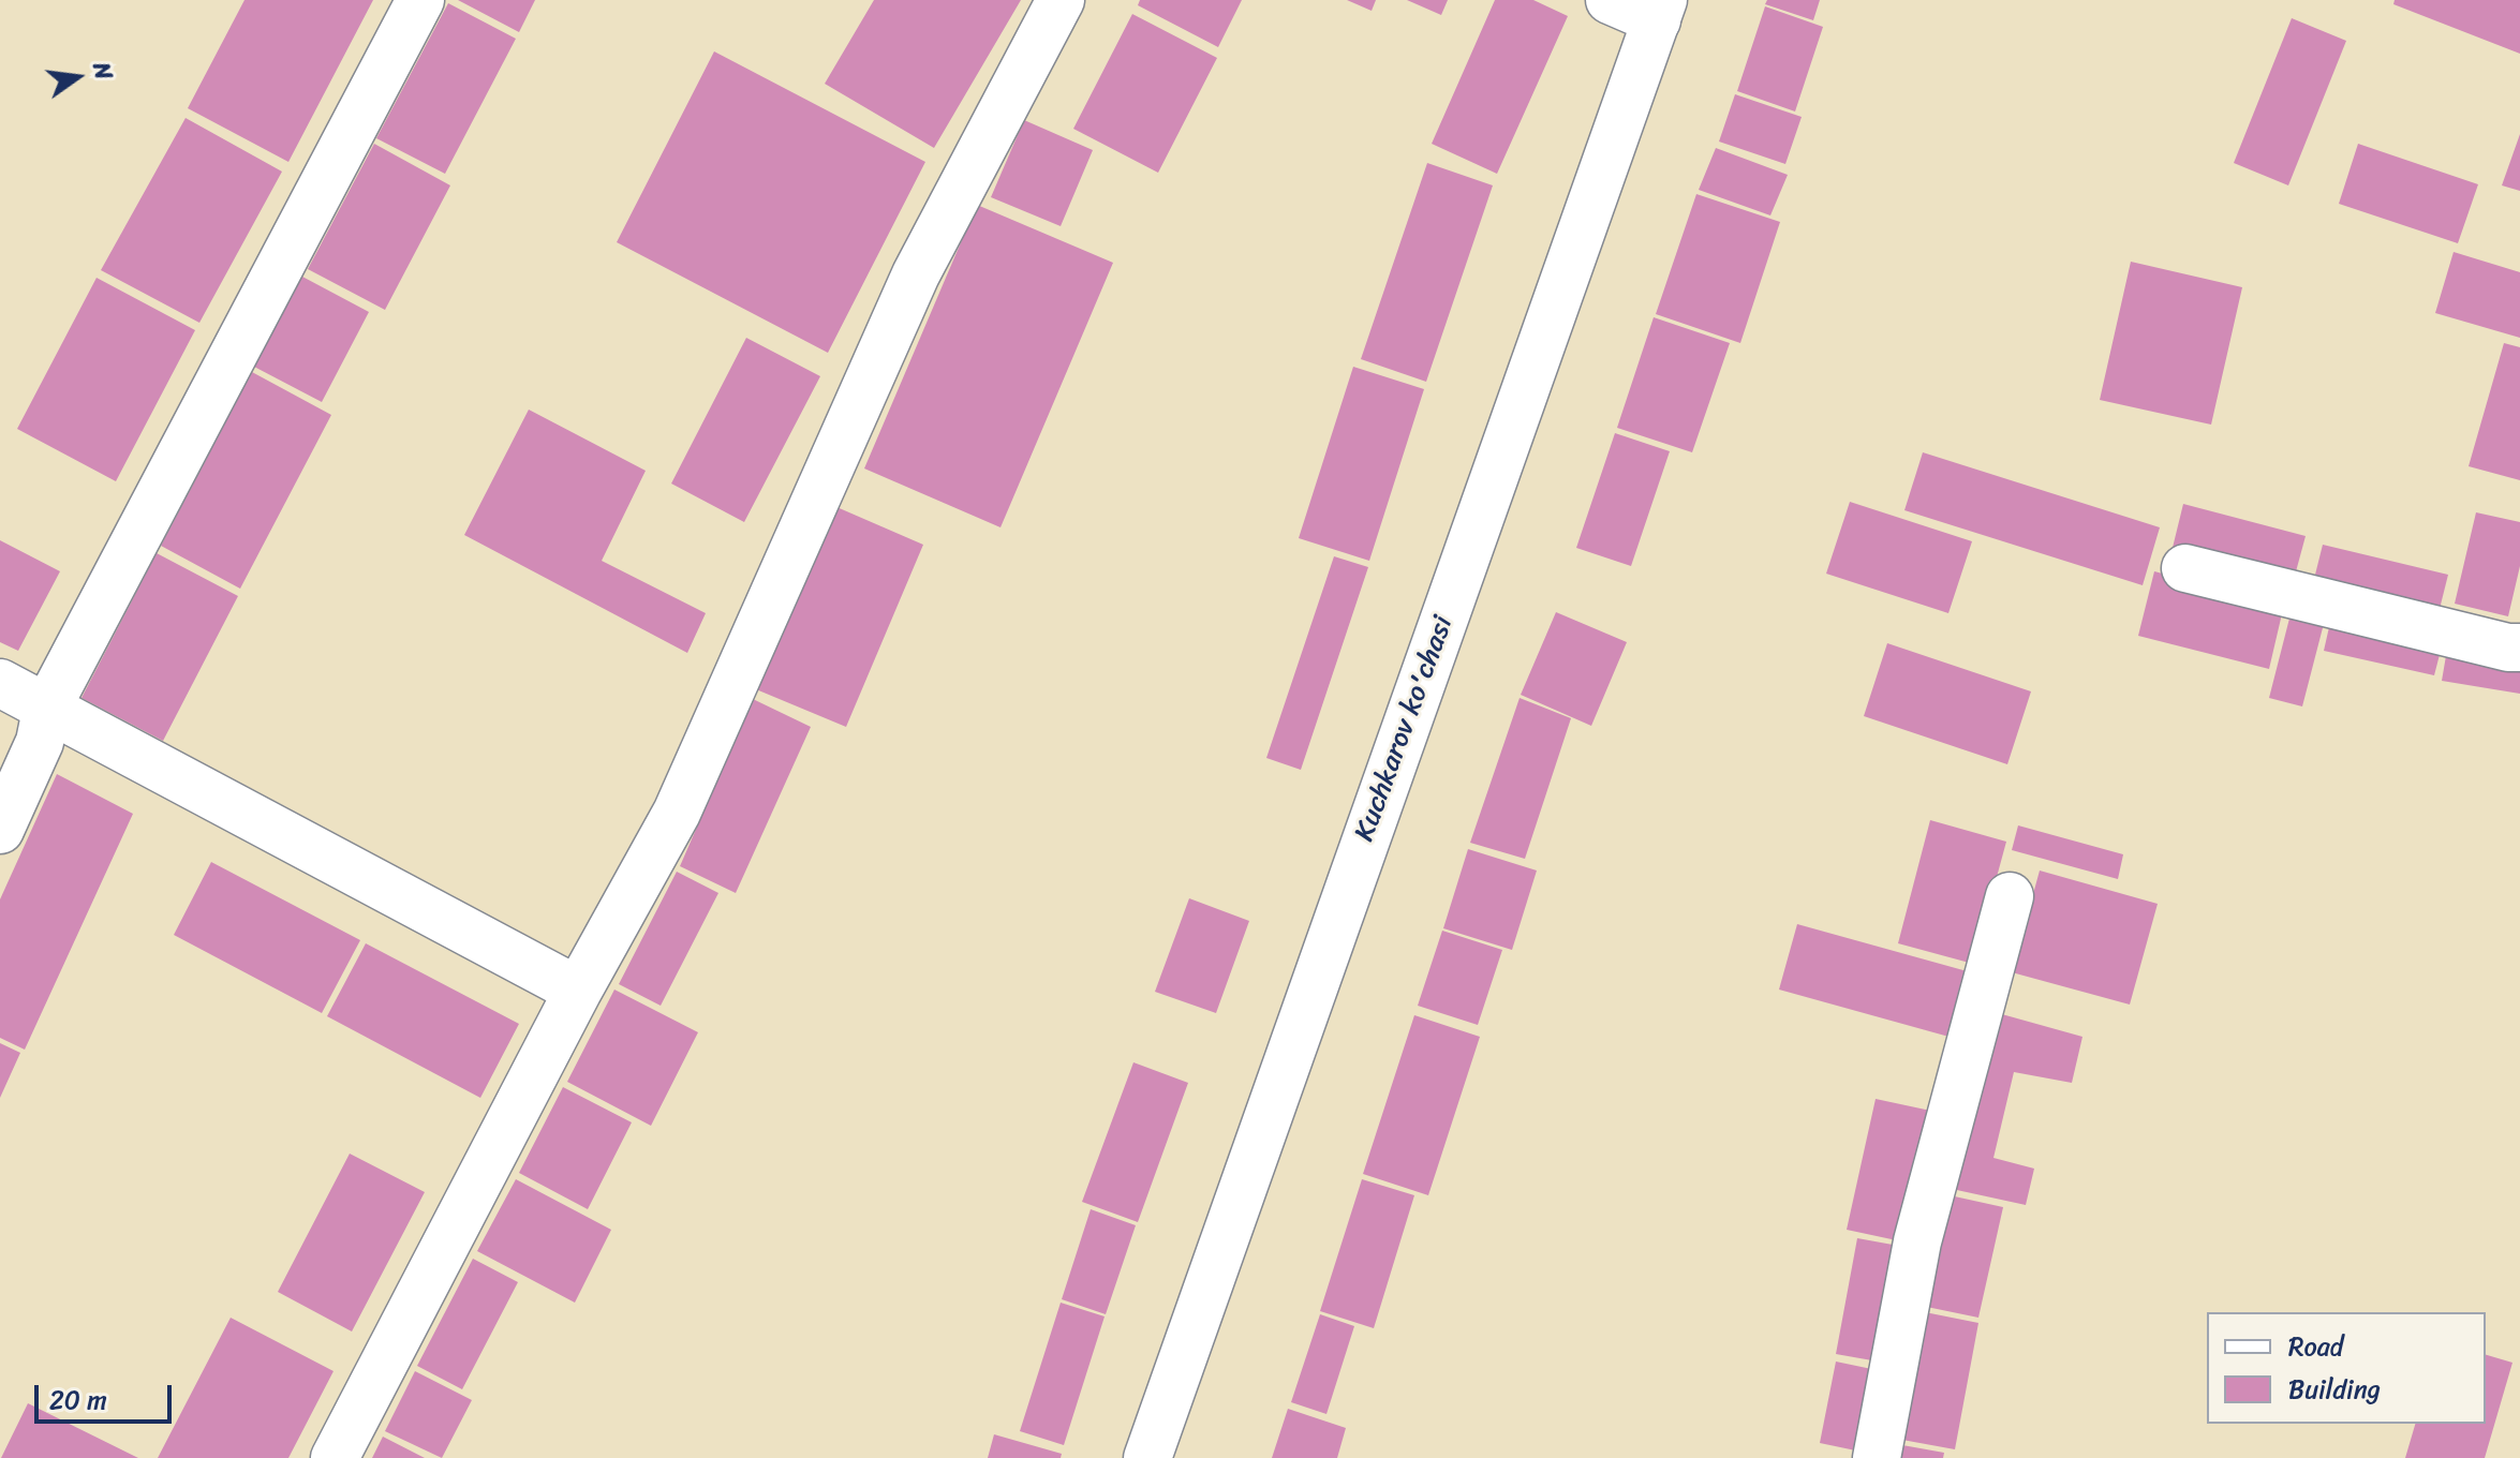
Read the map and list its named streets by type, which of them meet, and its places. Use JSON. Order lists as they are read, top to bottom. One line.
{"streets":{"street":["Kuchkarov ko'chasi"]},"legend":["Road","Building"],"scale_bar":"20 m","north":"right"}
